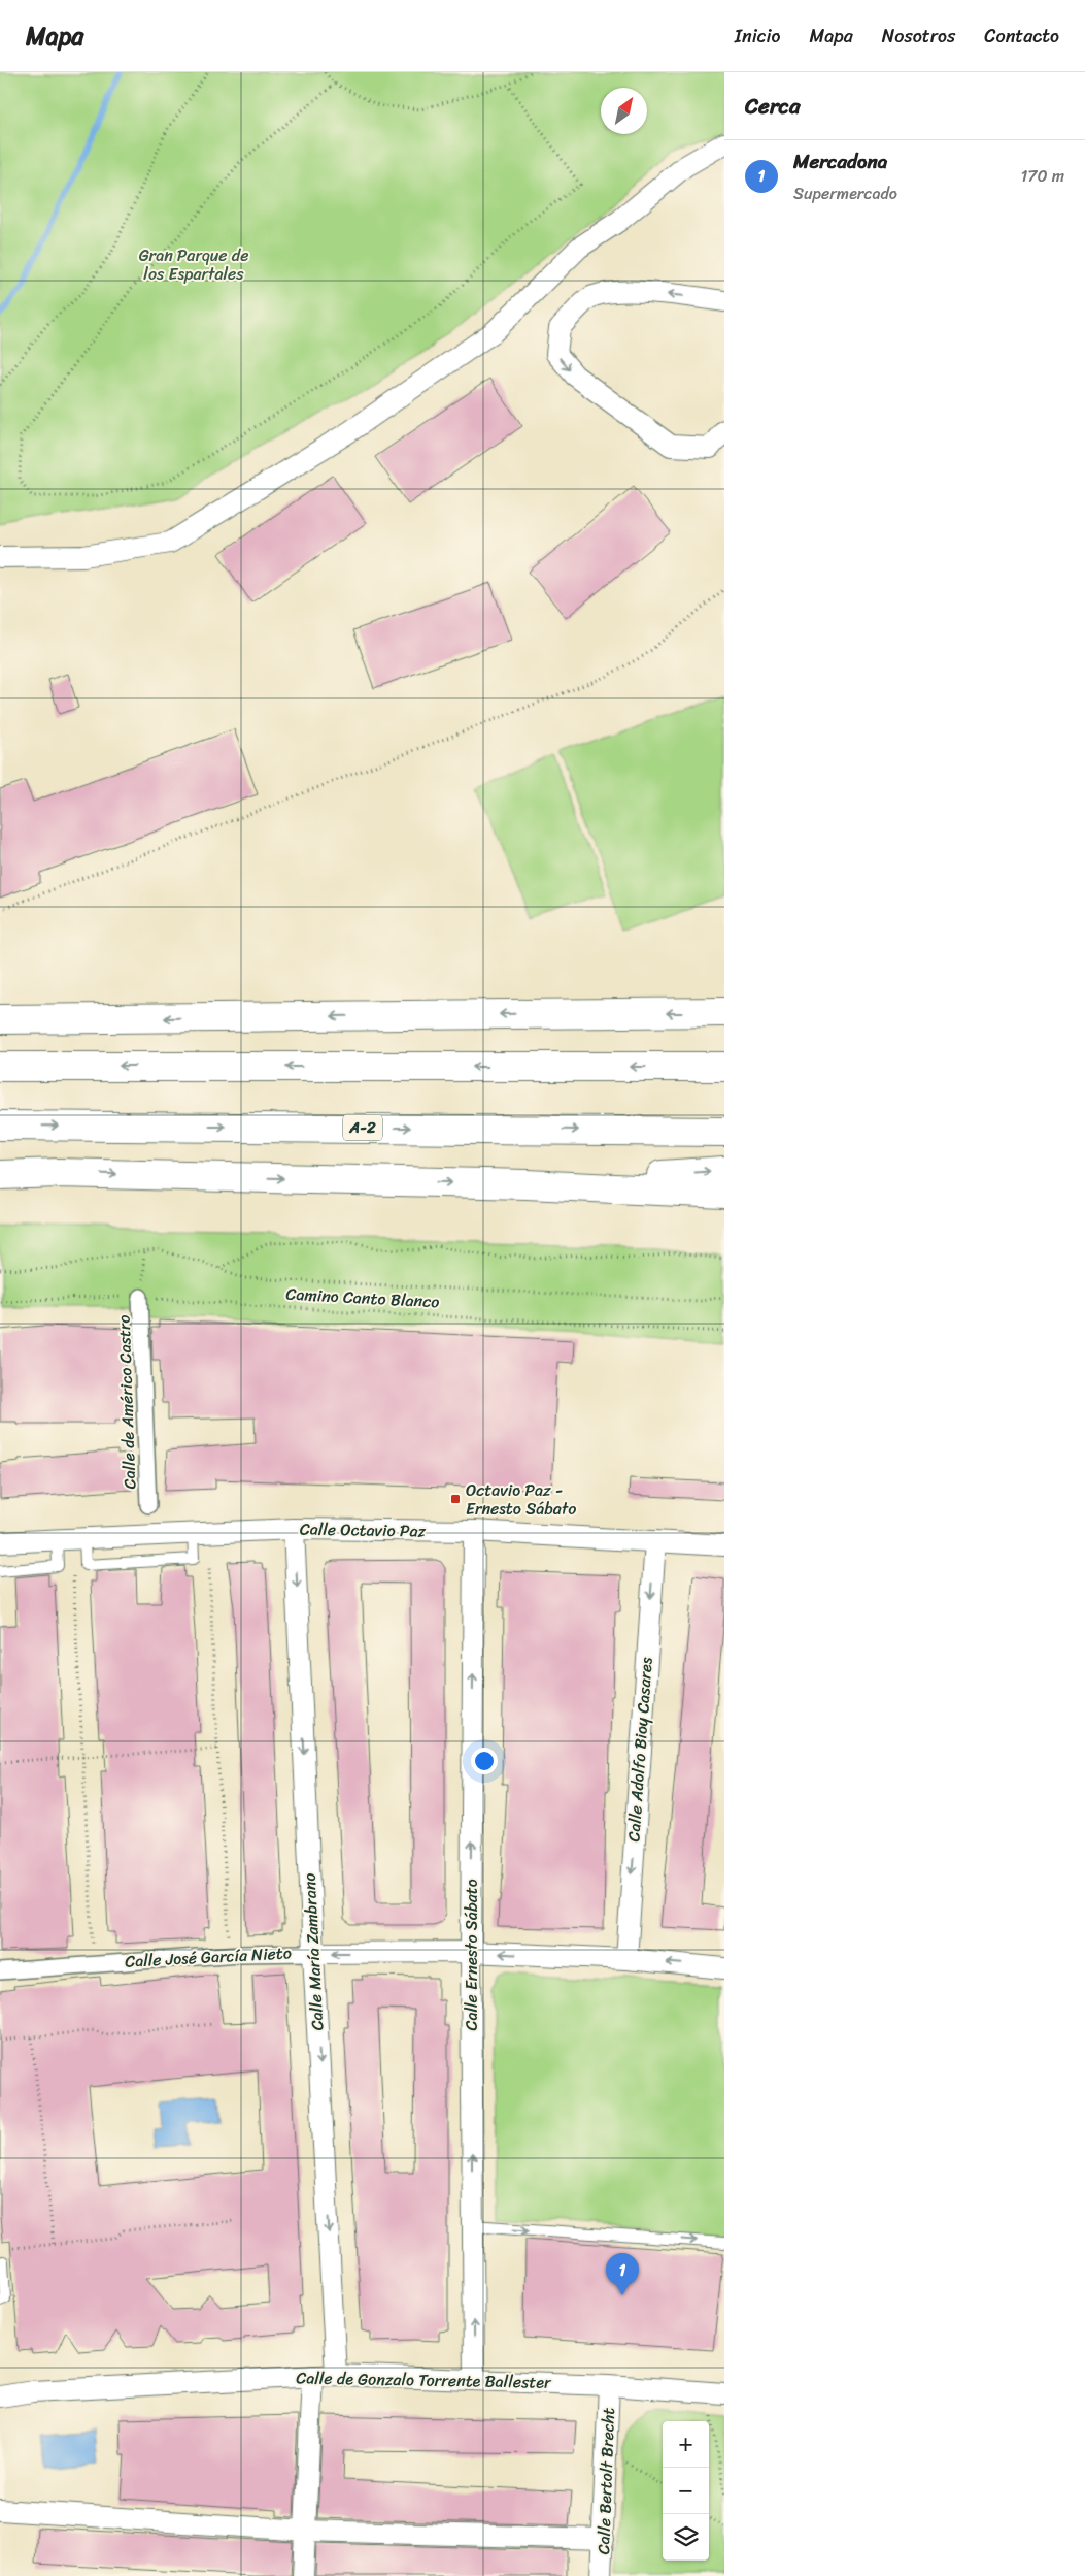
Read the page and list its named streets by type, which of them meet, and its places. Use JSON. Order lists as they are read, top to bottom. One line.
{"streets":{"highway":["A-2"],"street":["Calle de Américo Castro","Calle Octavio Paz","Calle Adolfo Bioy Casares","Calle María Zambrano","Calle Ernesto Sábato","Calle José García Nieto","Calle de Gonzalo Torrente Ballester","Calle Bertolt Brecht"],"path":["Camino Canto Blanco"]},"crossings":[["Camino Canto Blanco","Calle de Américo Castro"],["Calle Octavio Paz","Calle Adolfo Bioy Casares"],["Calle Octavio Paz","Calle María Zambrano"],["Calle Octavio Paz","Calle Ernesto Sábato"],["Calle Adolfo Bioy Casares","Calle José García Nieto"],["Calle María Zambrano","Calle José García Nieto"],["Calle María Zambrano","Calle de Gonzalo Torrente Ballester"],["Calle Ernesto Sábato","Calle José García Nieto"],["Calle Ernesto Sábato","Calle de Gonzalo Torrente Ballester"],["Calle de Gonzalo Torrente Ballester","Calle Bertolt Brecht"]],"one_way":["Calle Adolfo Bioy Casares","Calle María Zambrano","Calle Ernesto Sábato","Calle José García Nieto"],"parks":["Gran Parque de los Espartales"],"places":{"transit":["Octavio Paz - Ernesto Sábato"]},"north":"top right","page":{"header":"Mapa","nav":["Inicio","Mapa","Nosotros","Contacto"],"heading":"Cerca","list":[{"mark":"1","name":"Mercadona","note":"Supermercado","value":"170 m"}],"pins":"1","map_buttons":["+","−"]}}
